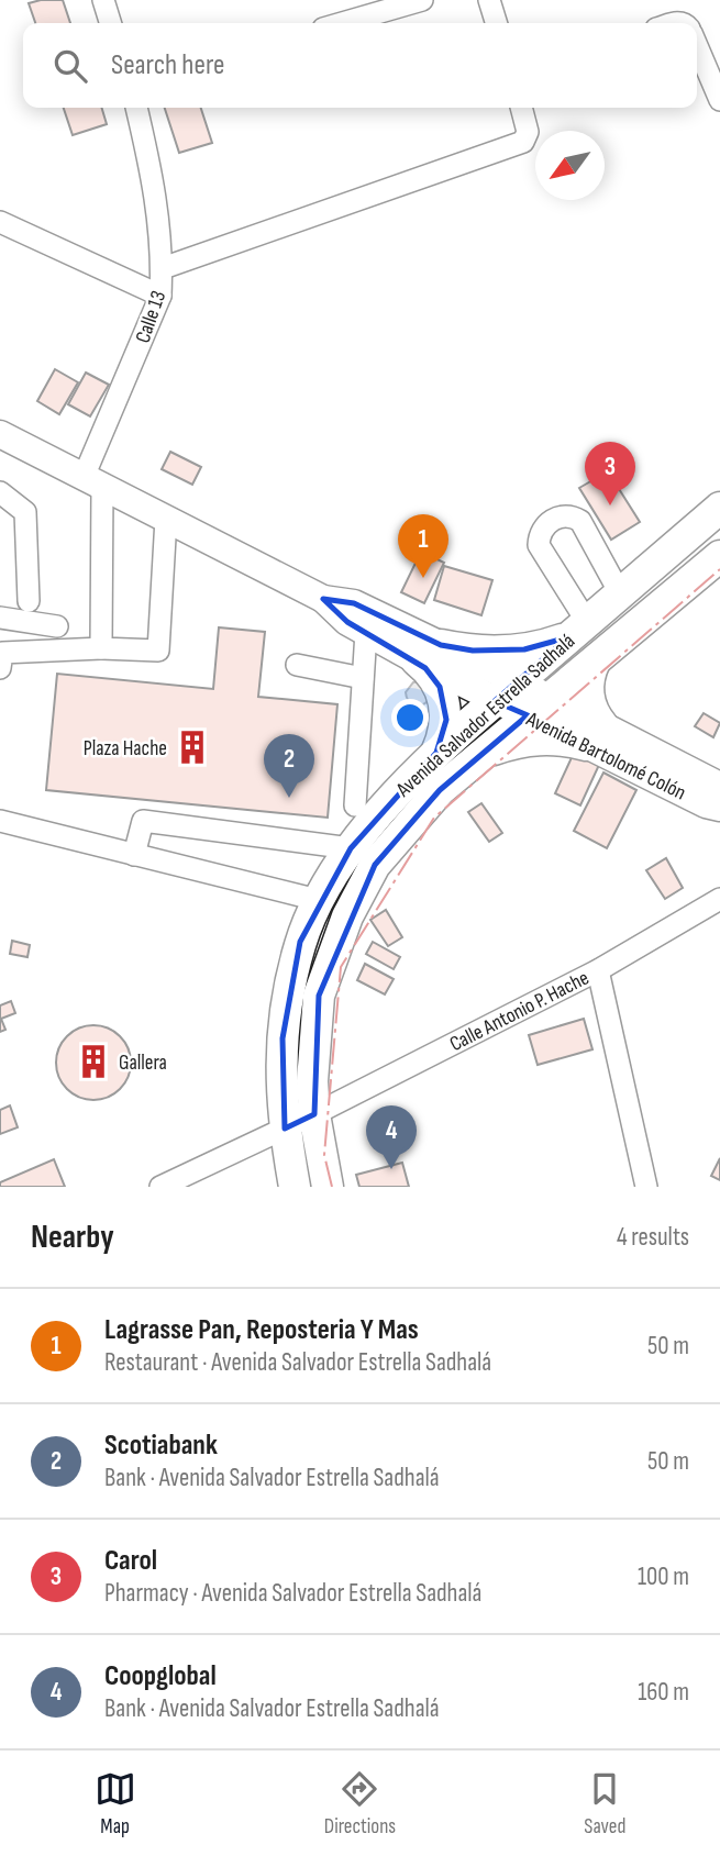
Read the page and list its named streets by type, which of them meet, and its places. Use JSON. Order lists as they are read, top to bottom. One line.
{"streets":{"highway":["Avenida Salvador Estrella Sadhalá"],"main road":["Avenida Bartolomé Colón"],"street":["Calle 13","Calle Antonio P. Hache"]},"crossings":[["Avenida Salvador Estrella Sadhalá","Avenida Bartolomé Colón"],["Avenida Salvador Estrella Sadhalá","Calle Antonio P. Hache"]],"places":{"building":["Plaza Hache","Gallera"]},"north":"bottom left","page":{"search":"Search here","pins":["3","1","2","4"],"heading":["Nearby","4 results"],"list":[{"mark":"1","name":"Lagrasse Pan, Reposteria Y Mas","note":"Restaurant · Avenida Salvador Estrella Sadhalá","value":"50 m"},{"mark":"2","name":"Scotiabank","note":"Bank · Avenida Salvador Estrella Sadhalá","value":"50 m"},{"mark":"3","name":"Carol","note":"Pharmacy · Avenida Salvador Estrella Sadhalá","value":"100 m"},{"mark":"4","name":"Coopglobal","note":"Bank · Avenida Salvador Estrella Sadhalá","value":"160 m"}],"nav":["Map","Directions","Saved"]}}
